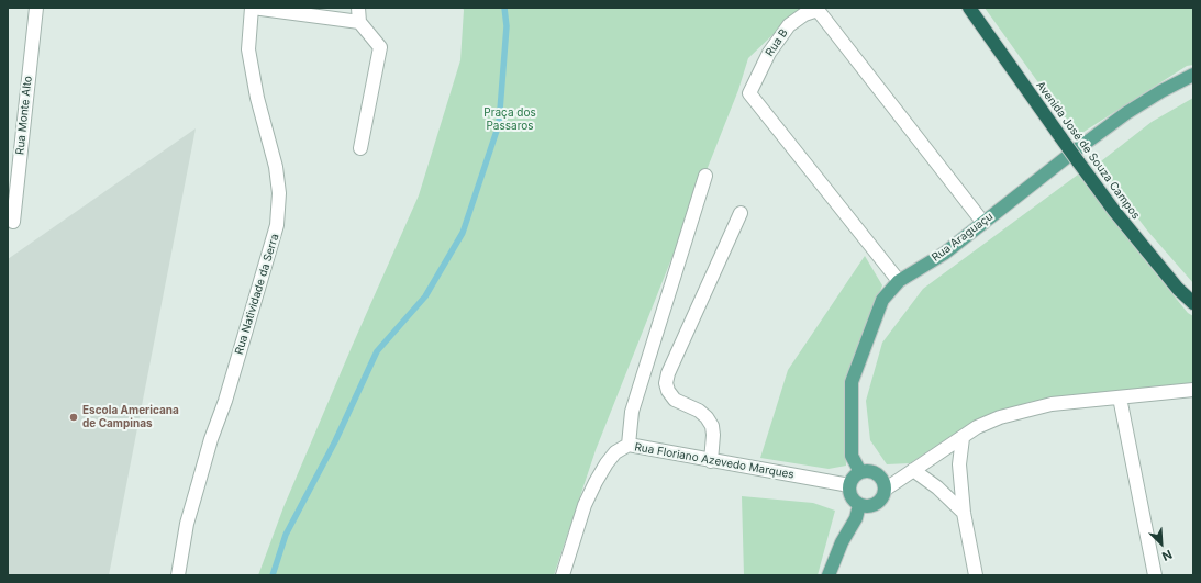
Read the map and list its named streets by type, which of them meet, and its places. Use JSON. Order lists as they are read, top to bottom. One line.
{"streets":{"highway":["Avenida José de Souza Campos"],"main road":["Rua Araguaçu"],"street":["Rua B","Rua Monte Alto","Rua Natividade da Serra","Rua Floriano Azevedo Marques"]},"crossings":[["Rua B","Rua Araguaçu"],["Rua Araguaçu","Rua Floriano Azevedo Marques"]],"parks":["Praça dos Passaros"],"places":["Escola Americana de Campinas"],"north":"bottom right"}
